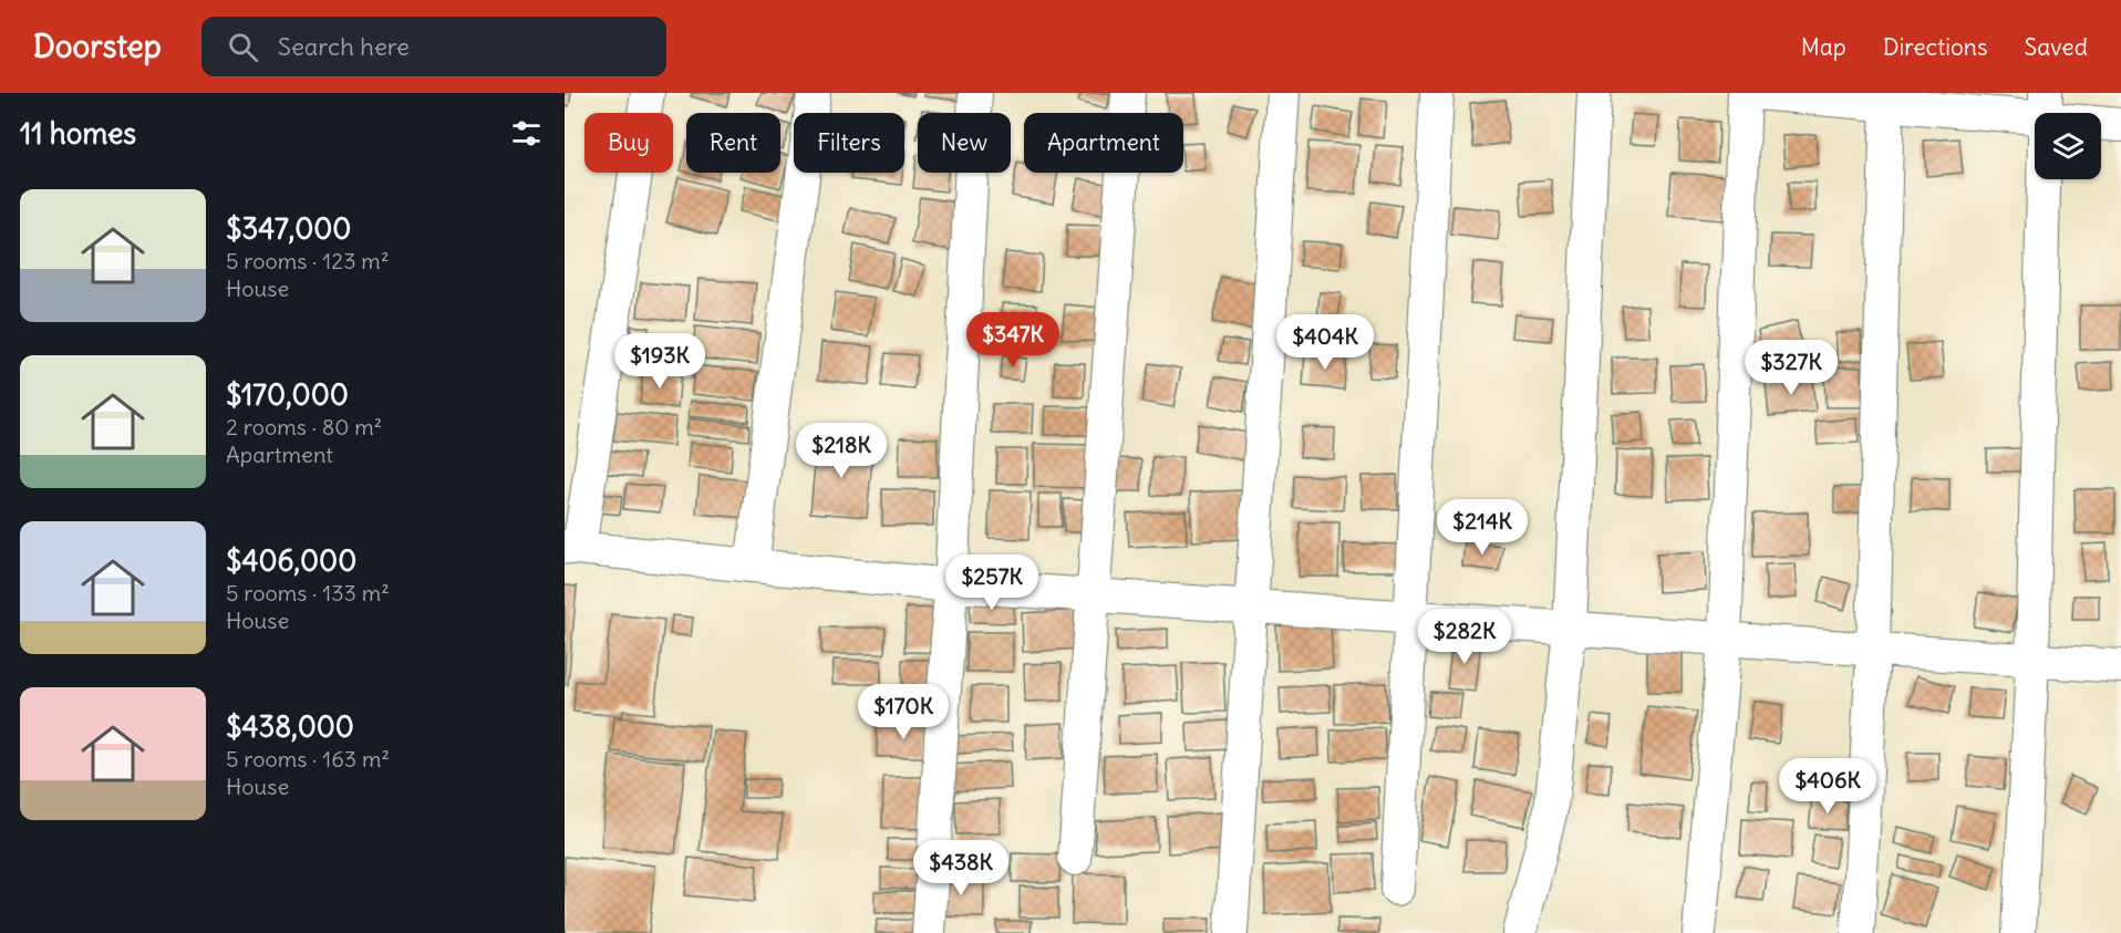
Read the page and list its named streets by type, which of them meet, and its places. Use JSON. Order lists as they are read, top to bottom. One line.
{"page":{"header":"Doorstep","search":"Search here","nav":["Map","Directions","Saved"],"heading":"11 homes","chip":["Buy","Rent","Filters","New","Apartment"],"list":[{"name":"$347,000","note":"5 rooms · 123 m² · House"},{"name":"$170,000","note":"2 rooms · 80 m² · Apartment"},{"name":"$406,000","note":"5 rooms · 133 m² · House"},{"name":"$438,000","note":"5 rooms · 163 m² · House"}],"price":["$347K","$404K","$193K","$327K","$218K","$214K","$257K","$282K","$170K","$406K","$438K"]}}
